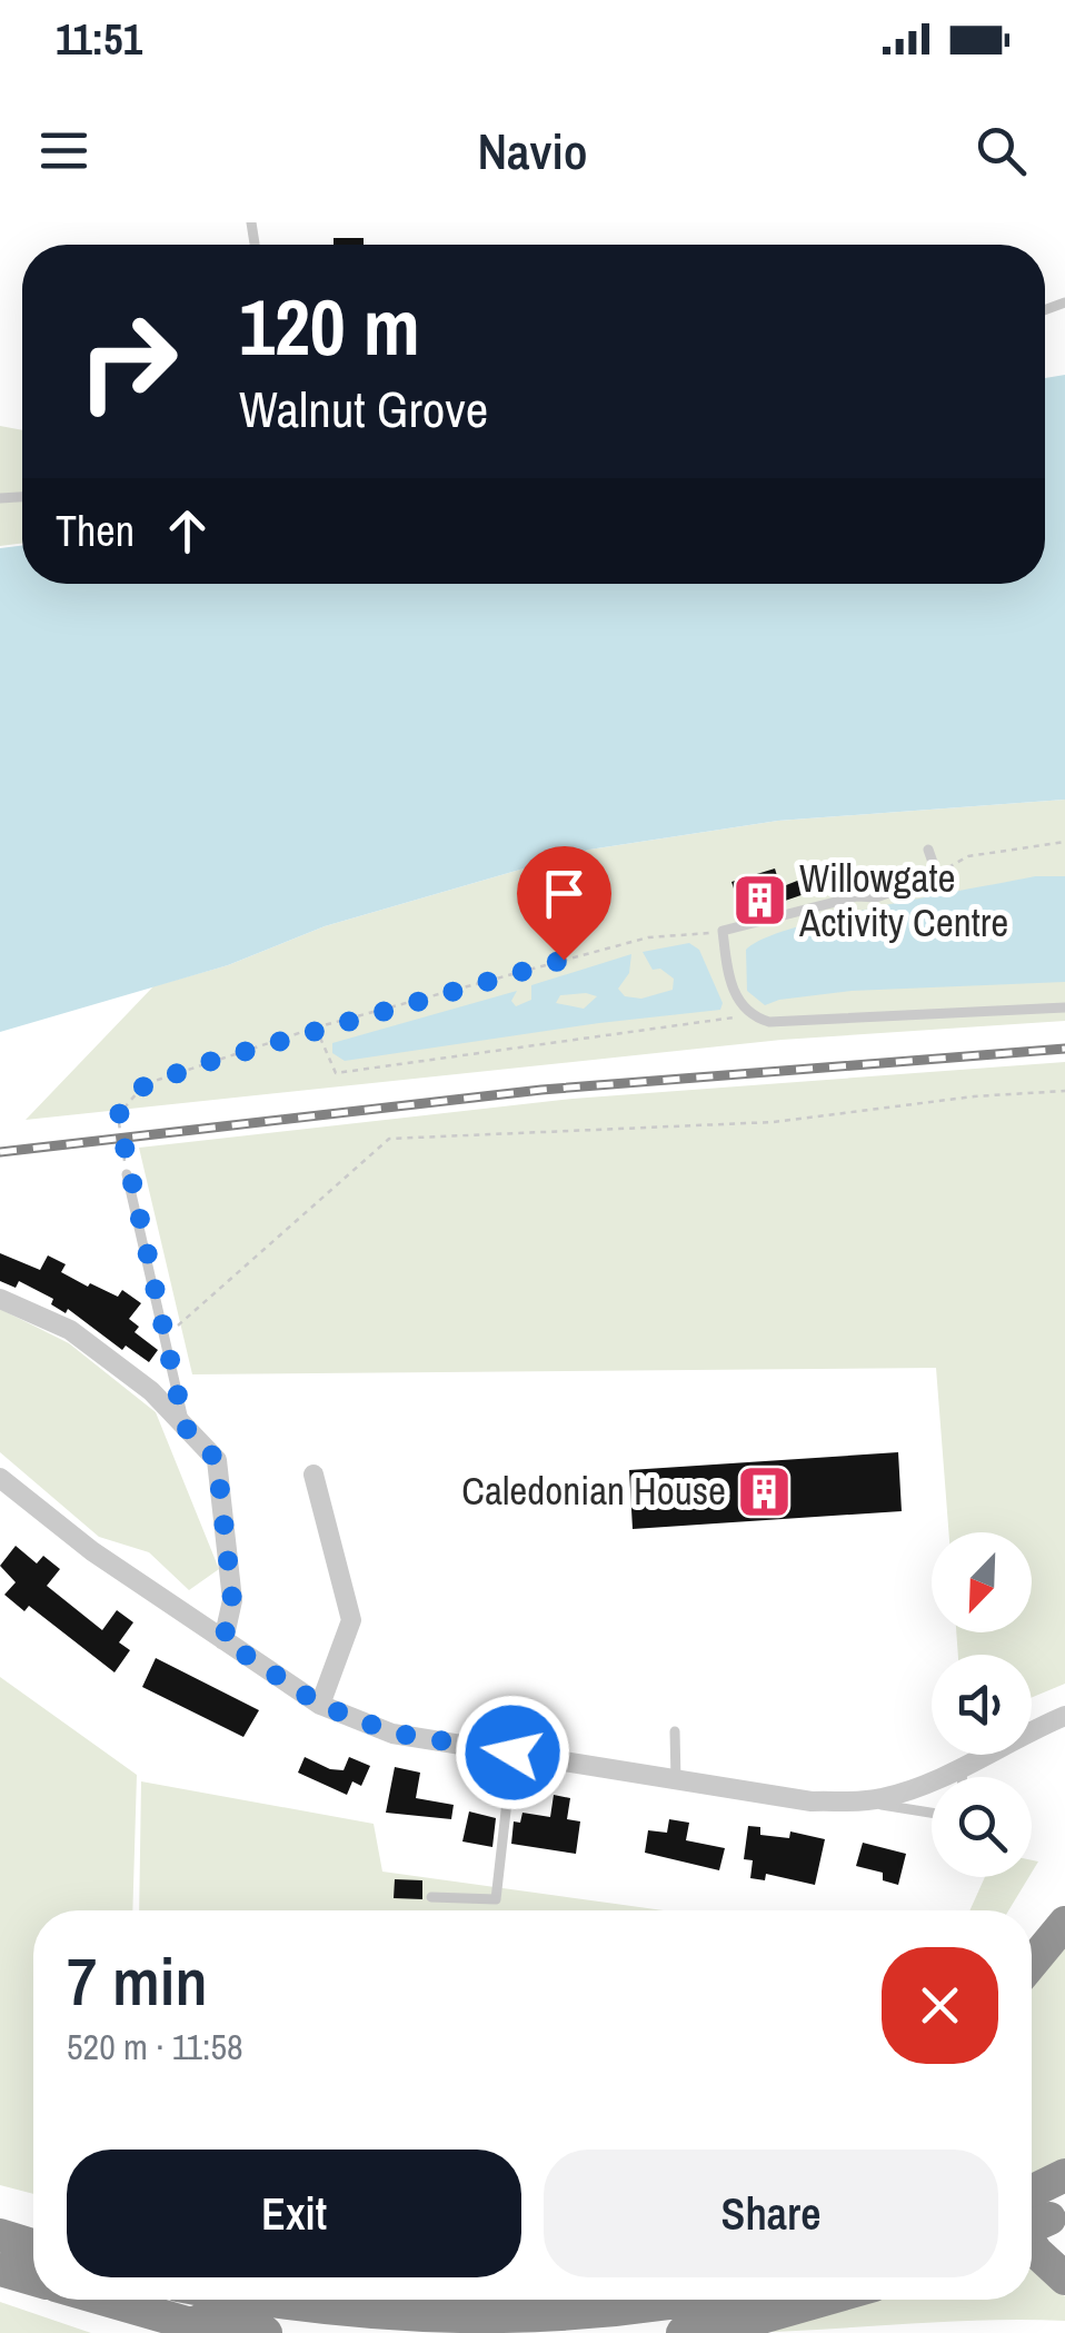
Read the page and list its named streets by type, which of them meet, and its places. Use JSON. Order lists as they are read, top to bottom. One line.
{"places":{"building":["Willowgate Activity Centre","Caledonian House"]},"north":"bottom left","page":{"status":"11:51","header":"Navio","turn":["120 m","Walnut Grove"],"then":"Then","heading":["7 min","520 m · 11:58"],"buttons":["Exit","Share"]}}
